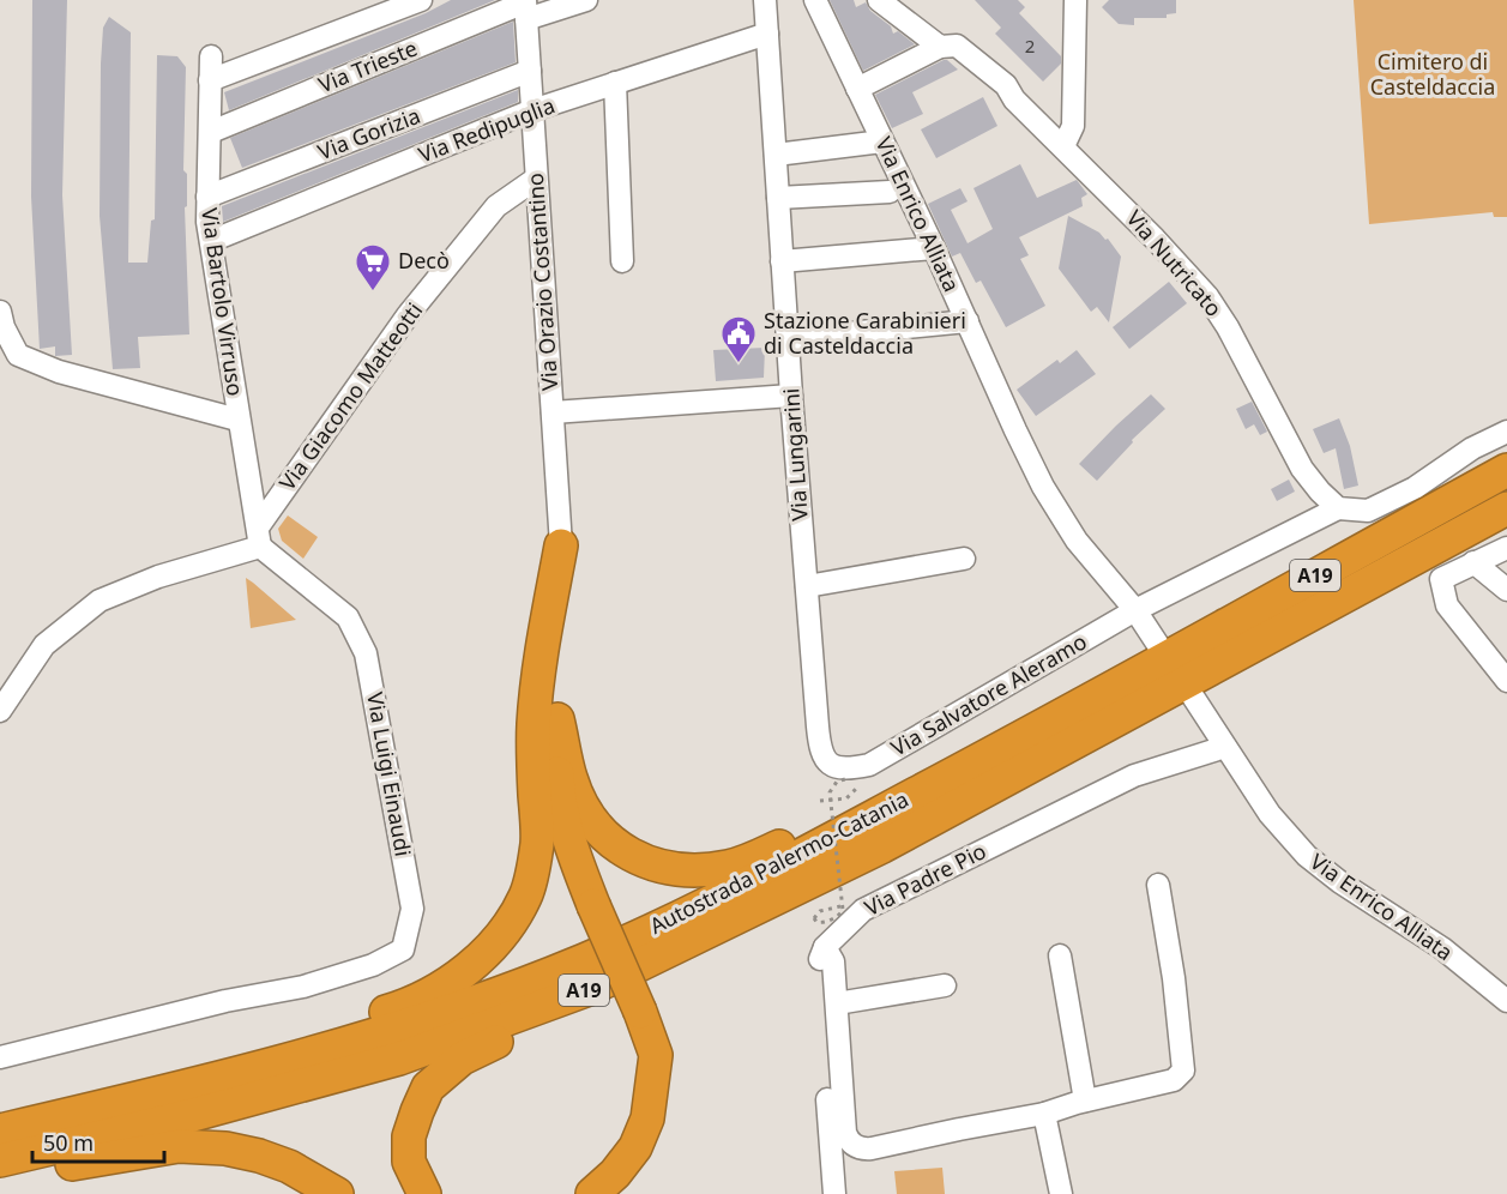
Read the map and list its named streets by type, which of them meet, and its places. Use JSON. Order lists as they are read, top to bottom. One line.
{"streets":{"highway":["A19","Autostrada Palermo-Catania"],"street":["Via Trieste","Via Redipuglia","Via Gorizia","Via Enrico Alliata","Via Nutricato","Via Orazio Costantino","Via Bartolo Virruso","Via Giacomo Matteotti","Via Lungarini","Via Salvatore Aleramo","Via Luigi Einaudi","Via Padre Pio"]},"crossings":[["Via Trieste","Via Orazio Costantino"],["Via Trieste","Via Bartolo Virruso"],["Via Redipuglia","Via Orazio Costantino"],["Via Redipuglia","Via Bartolo Virruso"],["Via Redipuglia","Via Lungarini"],["Via Gorizia","Via Orazio Costantino"],["Via Gorizia","Via Bartolo Virruso"],["Via Enrico Alliata","Via Salvatore Aleramo"],["Via Enrico Alliata","Via Padre Pio"],["Via Nutricato","Via Salvatore Aleramo"],["Via Orazio Costantino","Via Giacomo Matteotti"],["Via Bartolo Virruso","Via Giacomo Matteotti"],["Via Bartolo Virruso","Via Luigi Einaudi"],["Via Giacomo Matteotti","Via Luigi Einaudi"],["Via Lungarini","Via Salvatore Aleramo"]],"parks":["Cimitero di Casteldaccia"],"places":{"supermarket":["Decò"],"public building":["Stazione Carabinieri di Casteldaccia"]},"house_numbers":["2"],"scale_bar":"50 m"}
